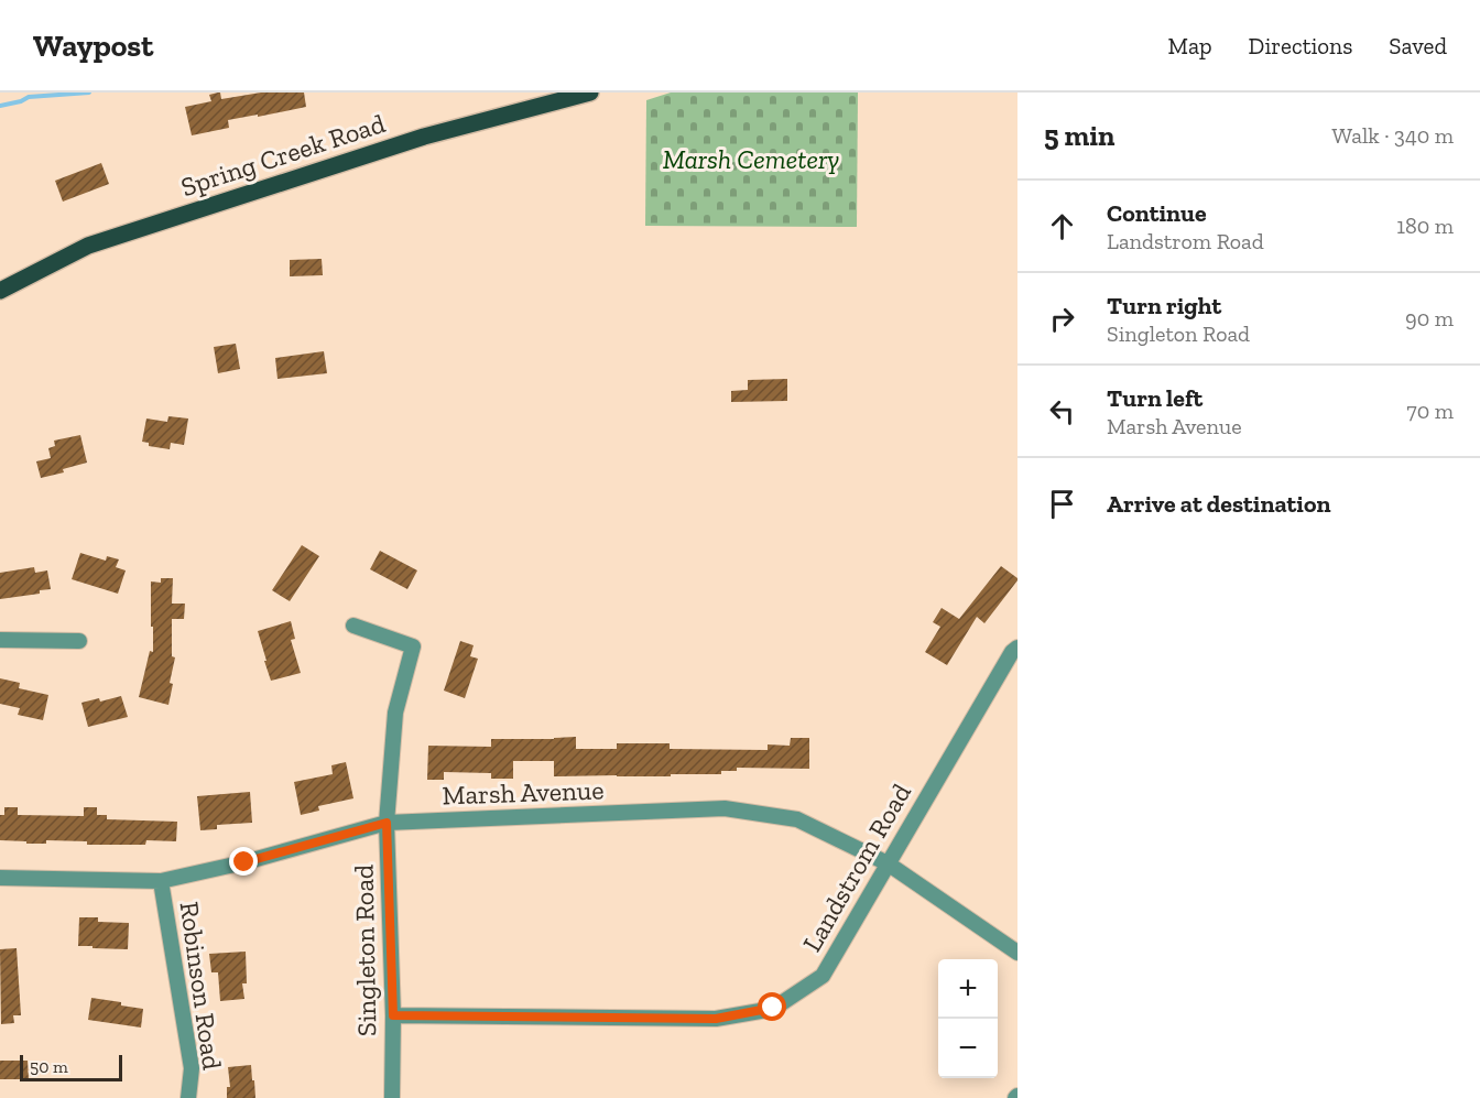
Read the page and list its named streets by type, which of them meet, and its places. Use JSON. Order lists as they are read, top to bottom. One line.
{"streets":{"main road":["Spring Creek Road"],"street":["Marsh Avenue","Landstrom Road","Singleton Road","Robinson Road"]},"crossings":[["Marsh Avenue","Landstrom Road"],["Marsh Avenue","Singleton Road"],["Marsh Avenue","Robinson Road"],["Landstrom Road","Singleton Road"]],"parks":["Marsh Cemetery"],"scale_bar":"50 m","page":{"header":"Waypost","nav":["Map","Directions","Saved"],"heading":["5 min","Walk · 340 m"],"list":[["Continue","Landstrom Road","180 m"],["Turn right","Singleton Road","90 m"],["Turn left","Marsh Avenue","70 m"],"Arrive at destination"],"map_buttons":["+","−"],"scale":"50 m"}}
